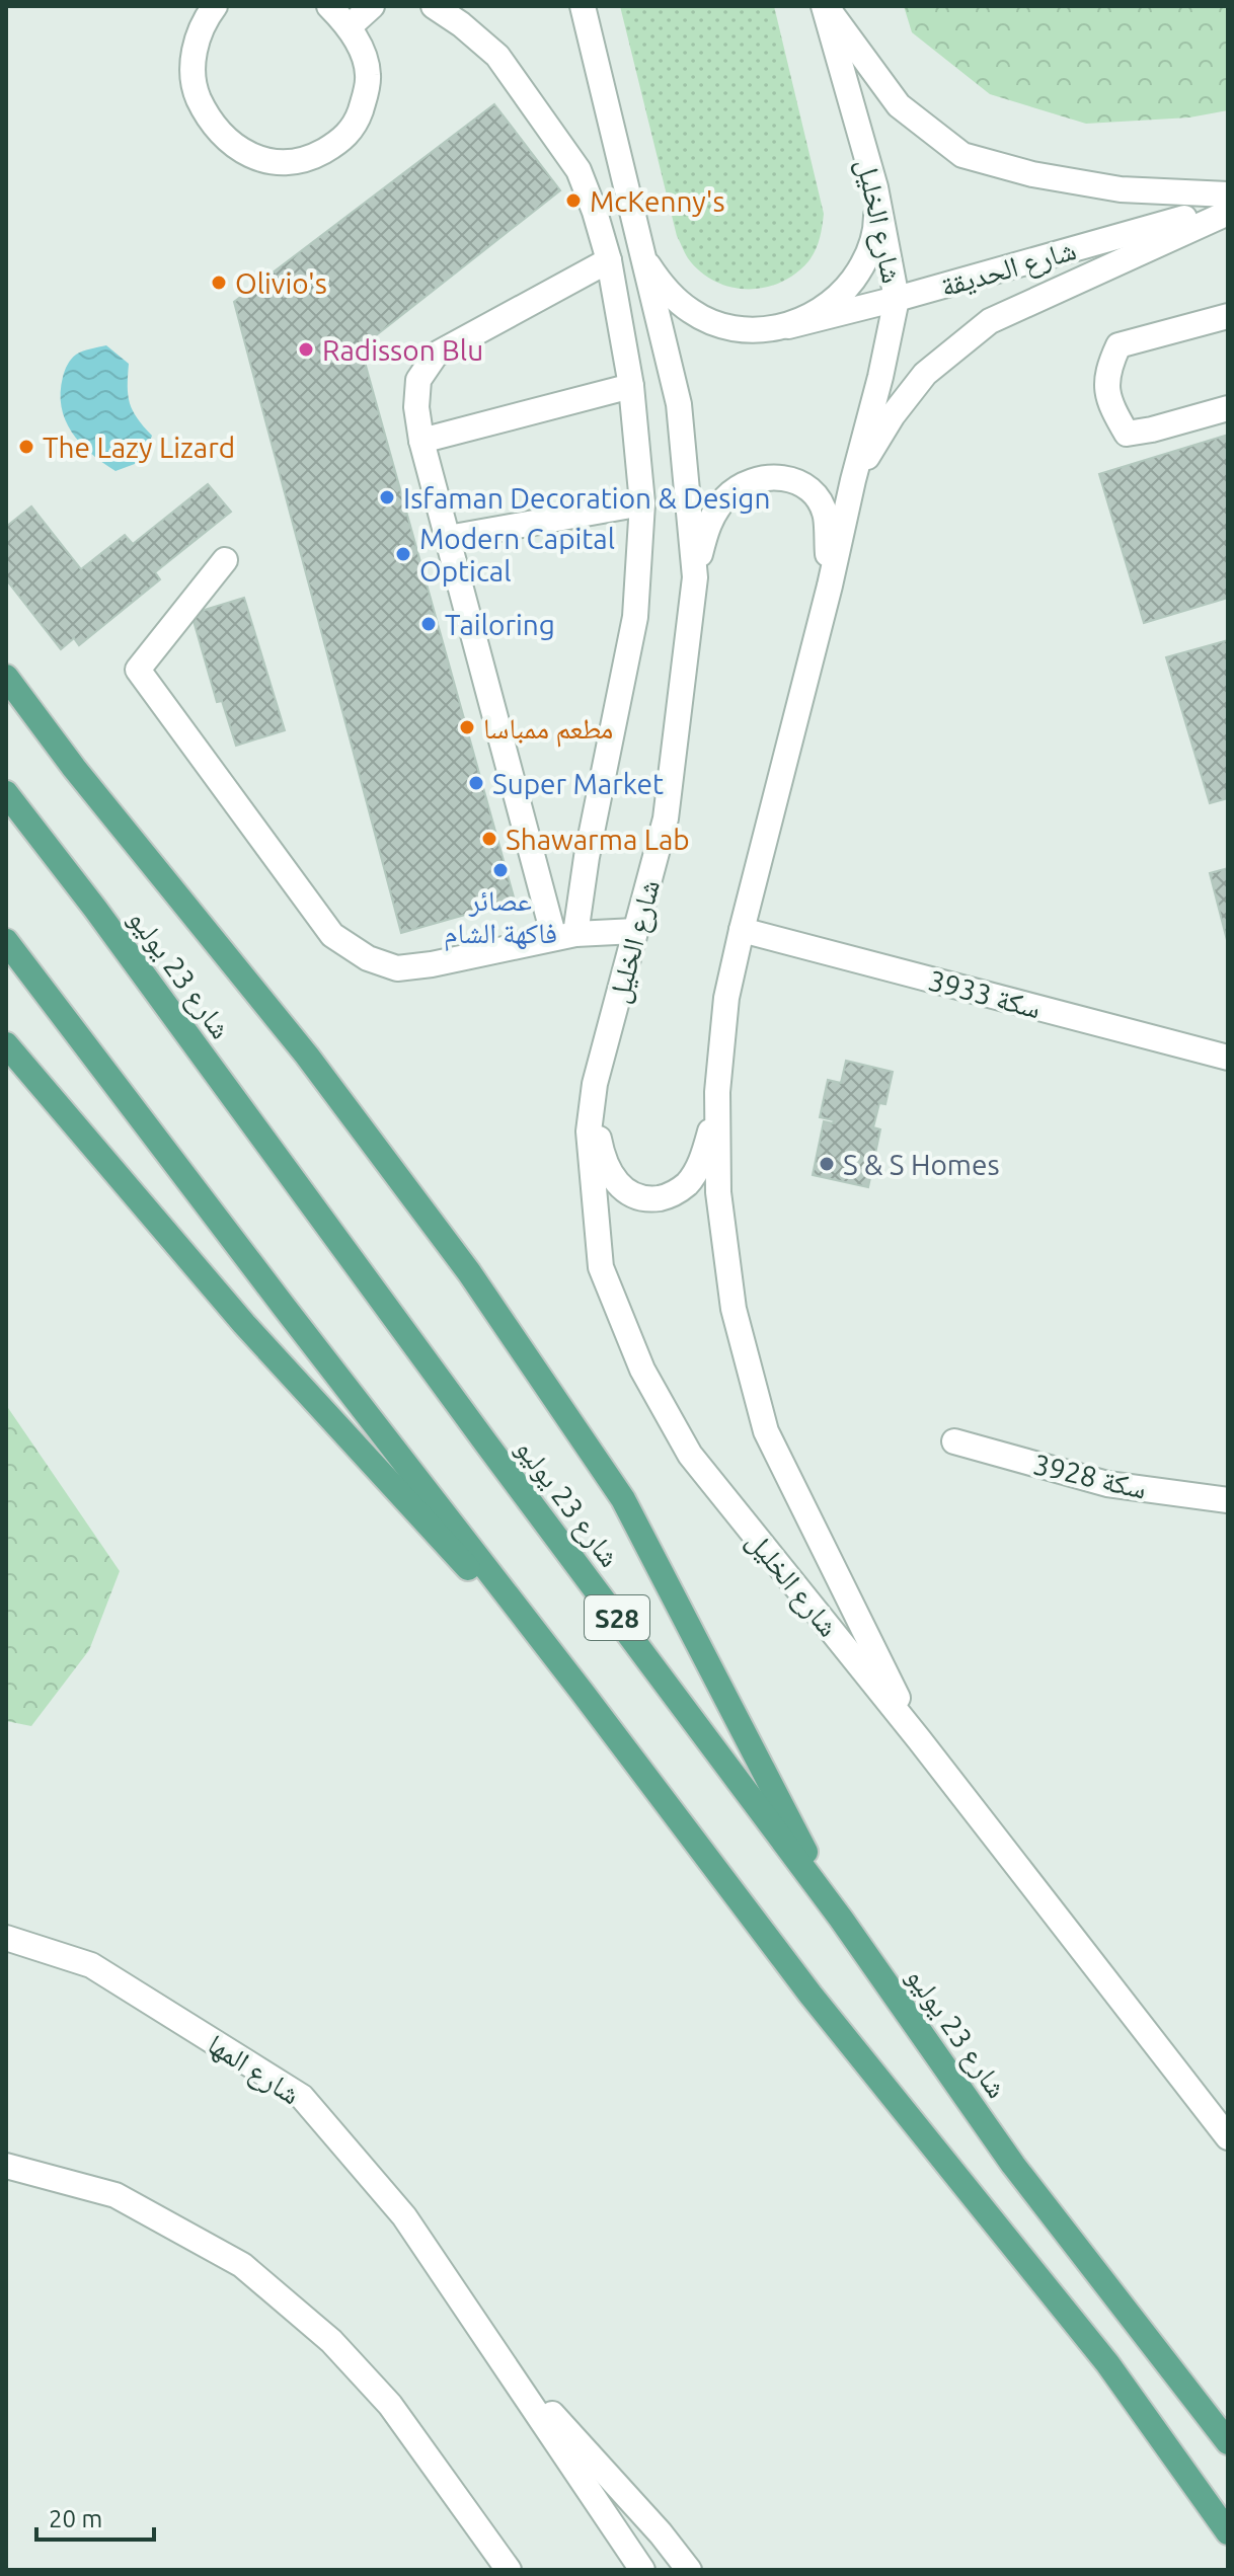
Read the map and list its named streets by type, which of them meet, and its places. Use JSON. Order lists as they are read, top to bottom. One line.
{"streets":{"main road":["شارع 23 يوليو","S28"],"street":["شارع الخليل","شارع الحديقة","سكة 3933","سكة 3928","شارع المها"]},"crossings":[["شارع الخليل","شارع الحديقة"],["شارع الخليل","سكة 3933"]],"places":["McKenny's","Olivio's","Radisson Blu","The Lazy Lizard","Isfaman Decoration & Design","Modern Capital Optical","Tailoring","مطعم ممباسا","Super Market","Shawarma Lab","عصائر فاكهة الشام","S & S Homes"],"scale_bar":"20 m"}
